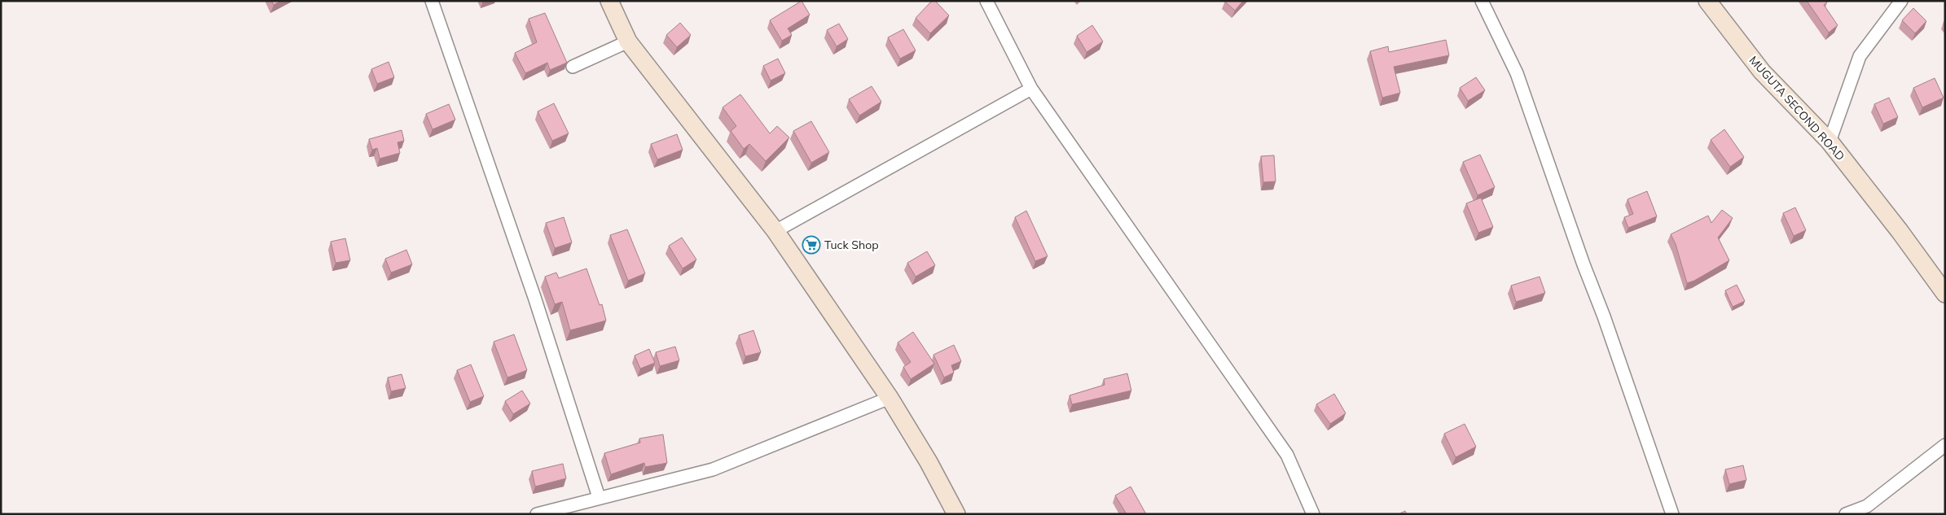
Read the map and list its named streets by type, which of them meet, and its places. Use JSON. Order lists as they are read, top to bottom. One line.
{"streets":{"street":["MUGUTA SECOND ROAD"]},"places":{"supermarket":["Tuck Shop"]}}
